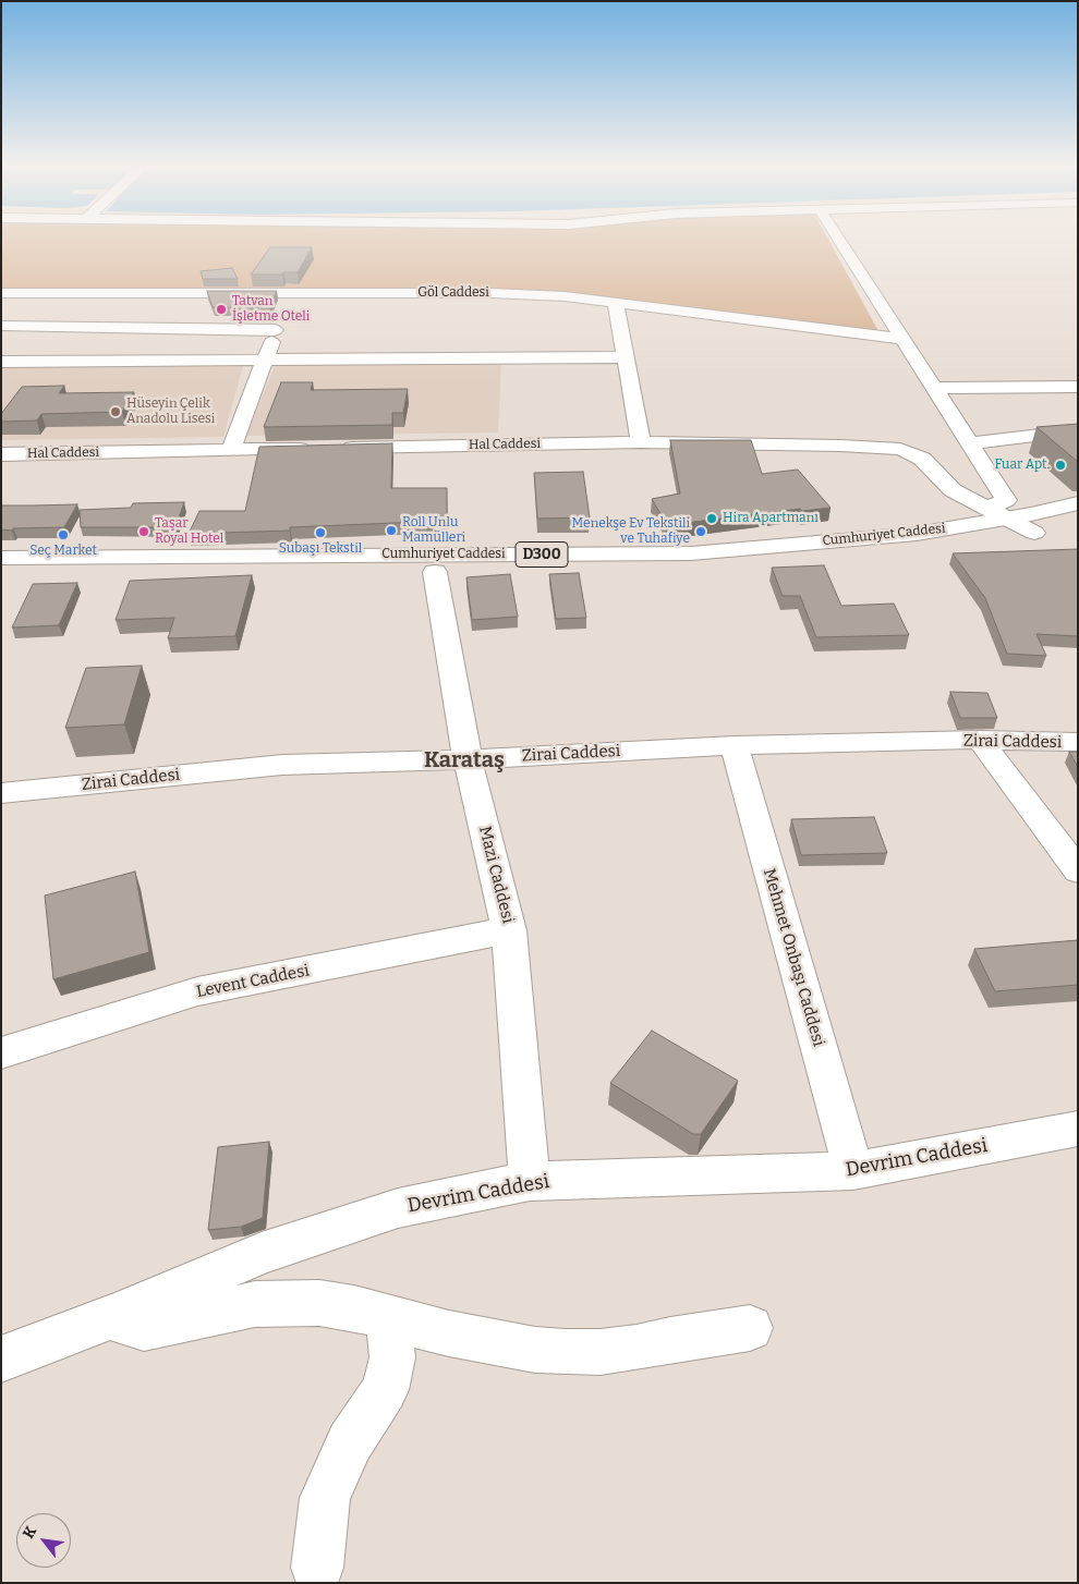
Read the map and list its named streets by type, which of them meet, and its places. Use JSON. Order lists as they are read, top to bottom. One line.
{"streets":{"main road":["Göl Caddesi","Hal Caddesi","Cumhuriyet Caddesi","D300","Zirai Caddesi","Mazi Caddesi","Mehmet Onbaşı Caddesi","Levent Caddesi","Devrim Caddesi"]},"crossings":[["Hal Caddesi","Cumhuriyet Caddesi"],["Cumhuriyet Caddesi","Mazi Caddesi"],["Zirai Caddesi","Mazi Caddesi"],["Zirai Caddesi","Mehmet Onbaşı Caddesi"],["Mazi Caddesi","Levent Caddesi"],["Mazi Caddesi","Devrim Caddesi"],["Mehmet Onbaşı Caddesi","Devrim Caddesi"]],"districts":["Karataş"],"places":["Tatvan İşletme Oteli","Hüseyin Çelik Anadolu Lisesi","Fuar Apt.","Hira Apartmanı","Roll Unlu Mamülleri","Taşar Royal Hotel","Menekşe Ev Tekstili ve Tuhafiye","Subaşı Tekstil","Seç Market"],"north":"top left"}
